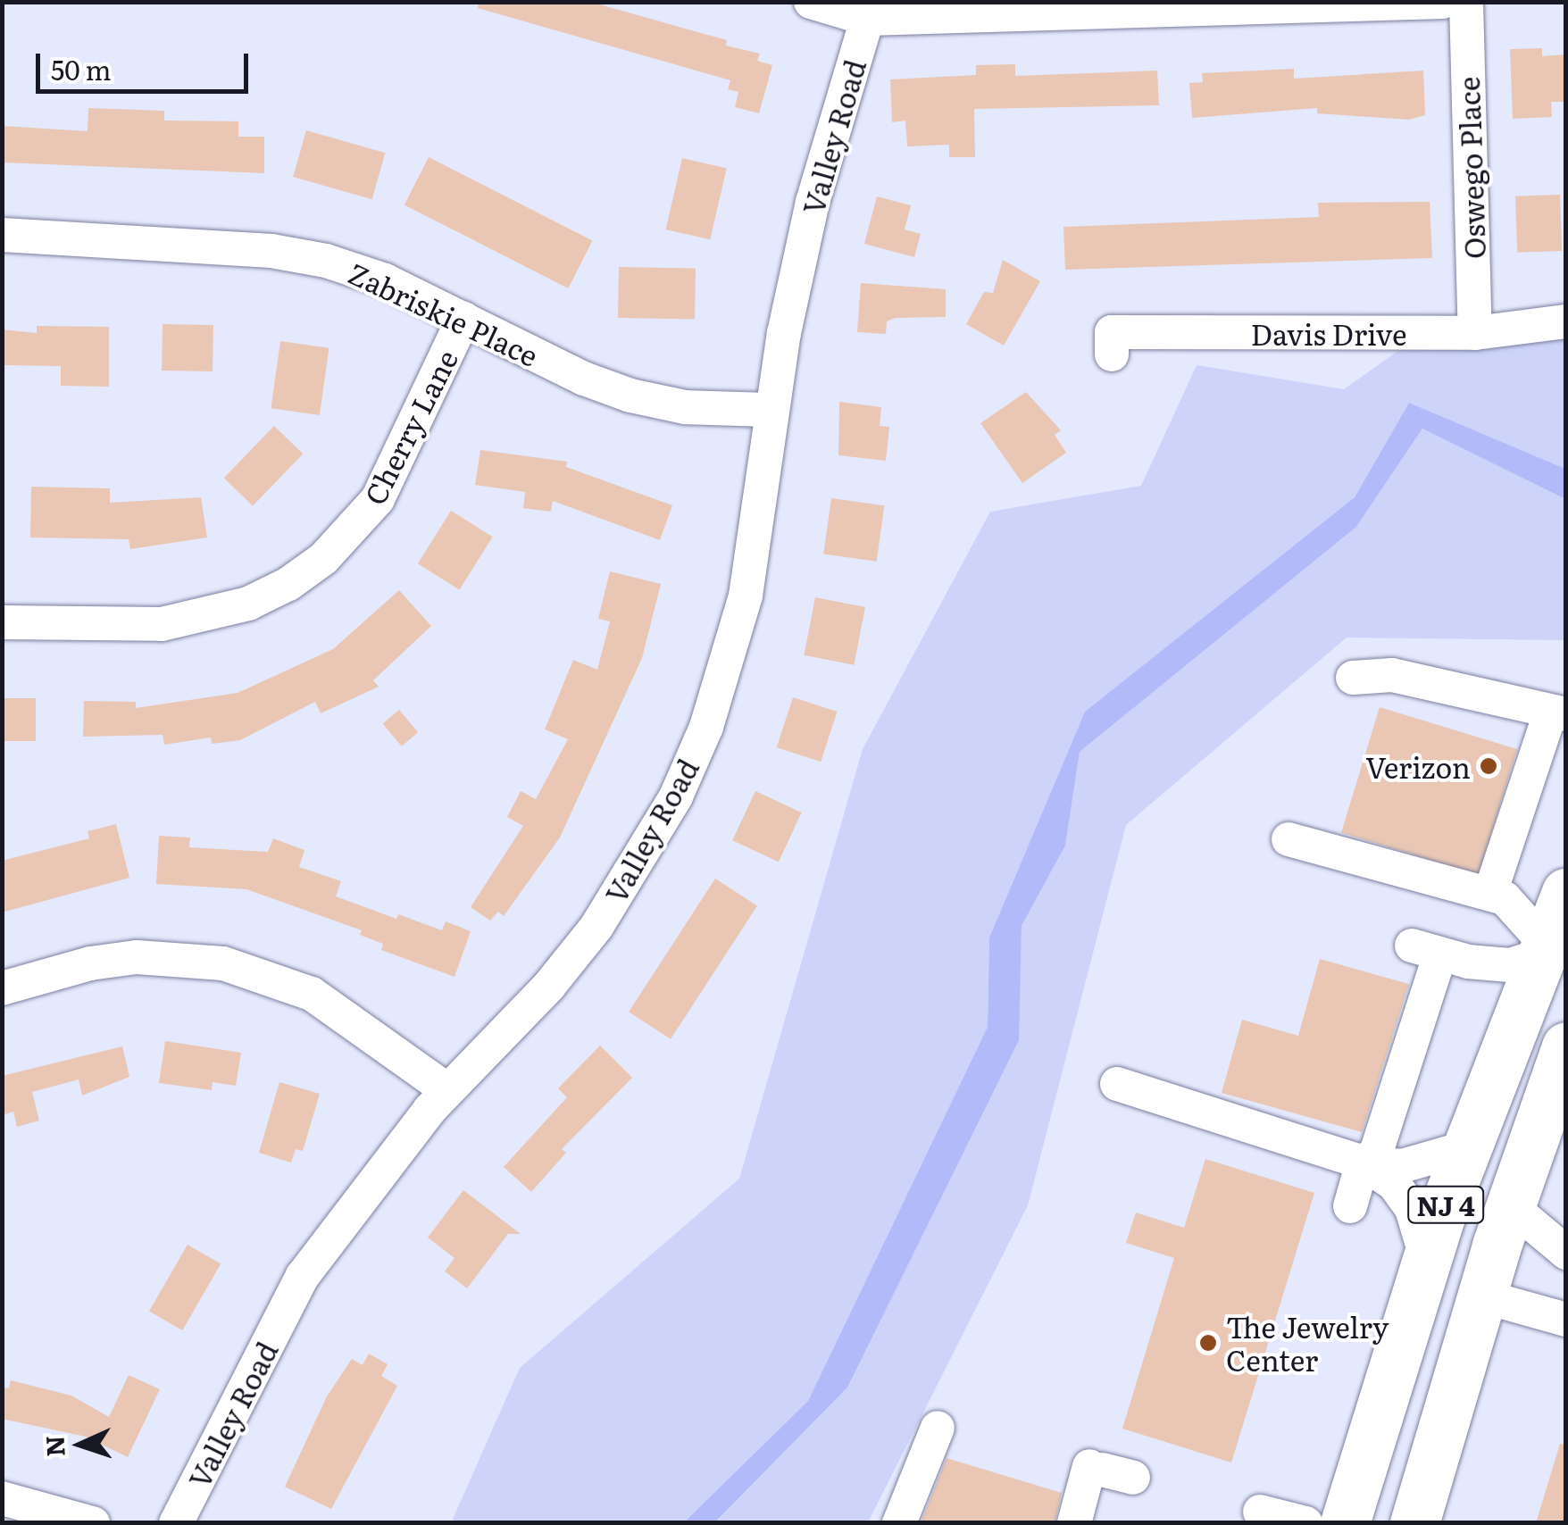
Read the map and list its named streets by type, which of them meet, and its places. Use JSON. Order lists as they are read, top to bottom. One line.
{"streets":{"highway":["NJ 4"],"street":["Valley Road","Oswego Place","Zabriskie Place","Davis Drive","Cherry Lane"]},"crossings":[["Valley Road","Zabriskie Place"],["Oswego Place","Davis Drive"],["Zabriskie Place","Cherry Lane"]],"places":["Verizon","The Jewelry Center"],"scale_bar":"50 m","north":"left"}
